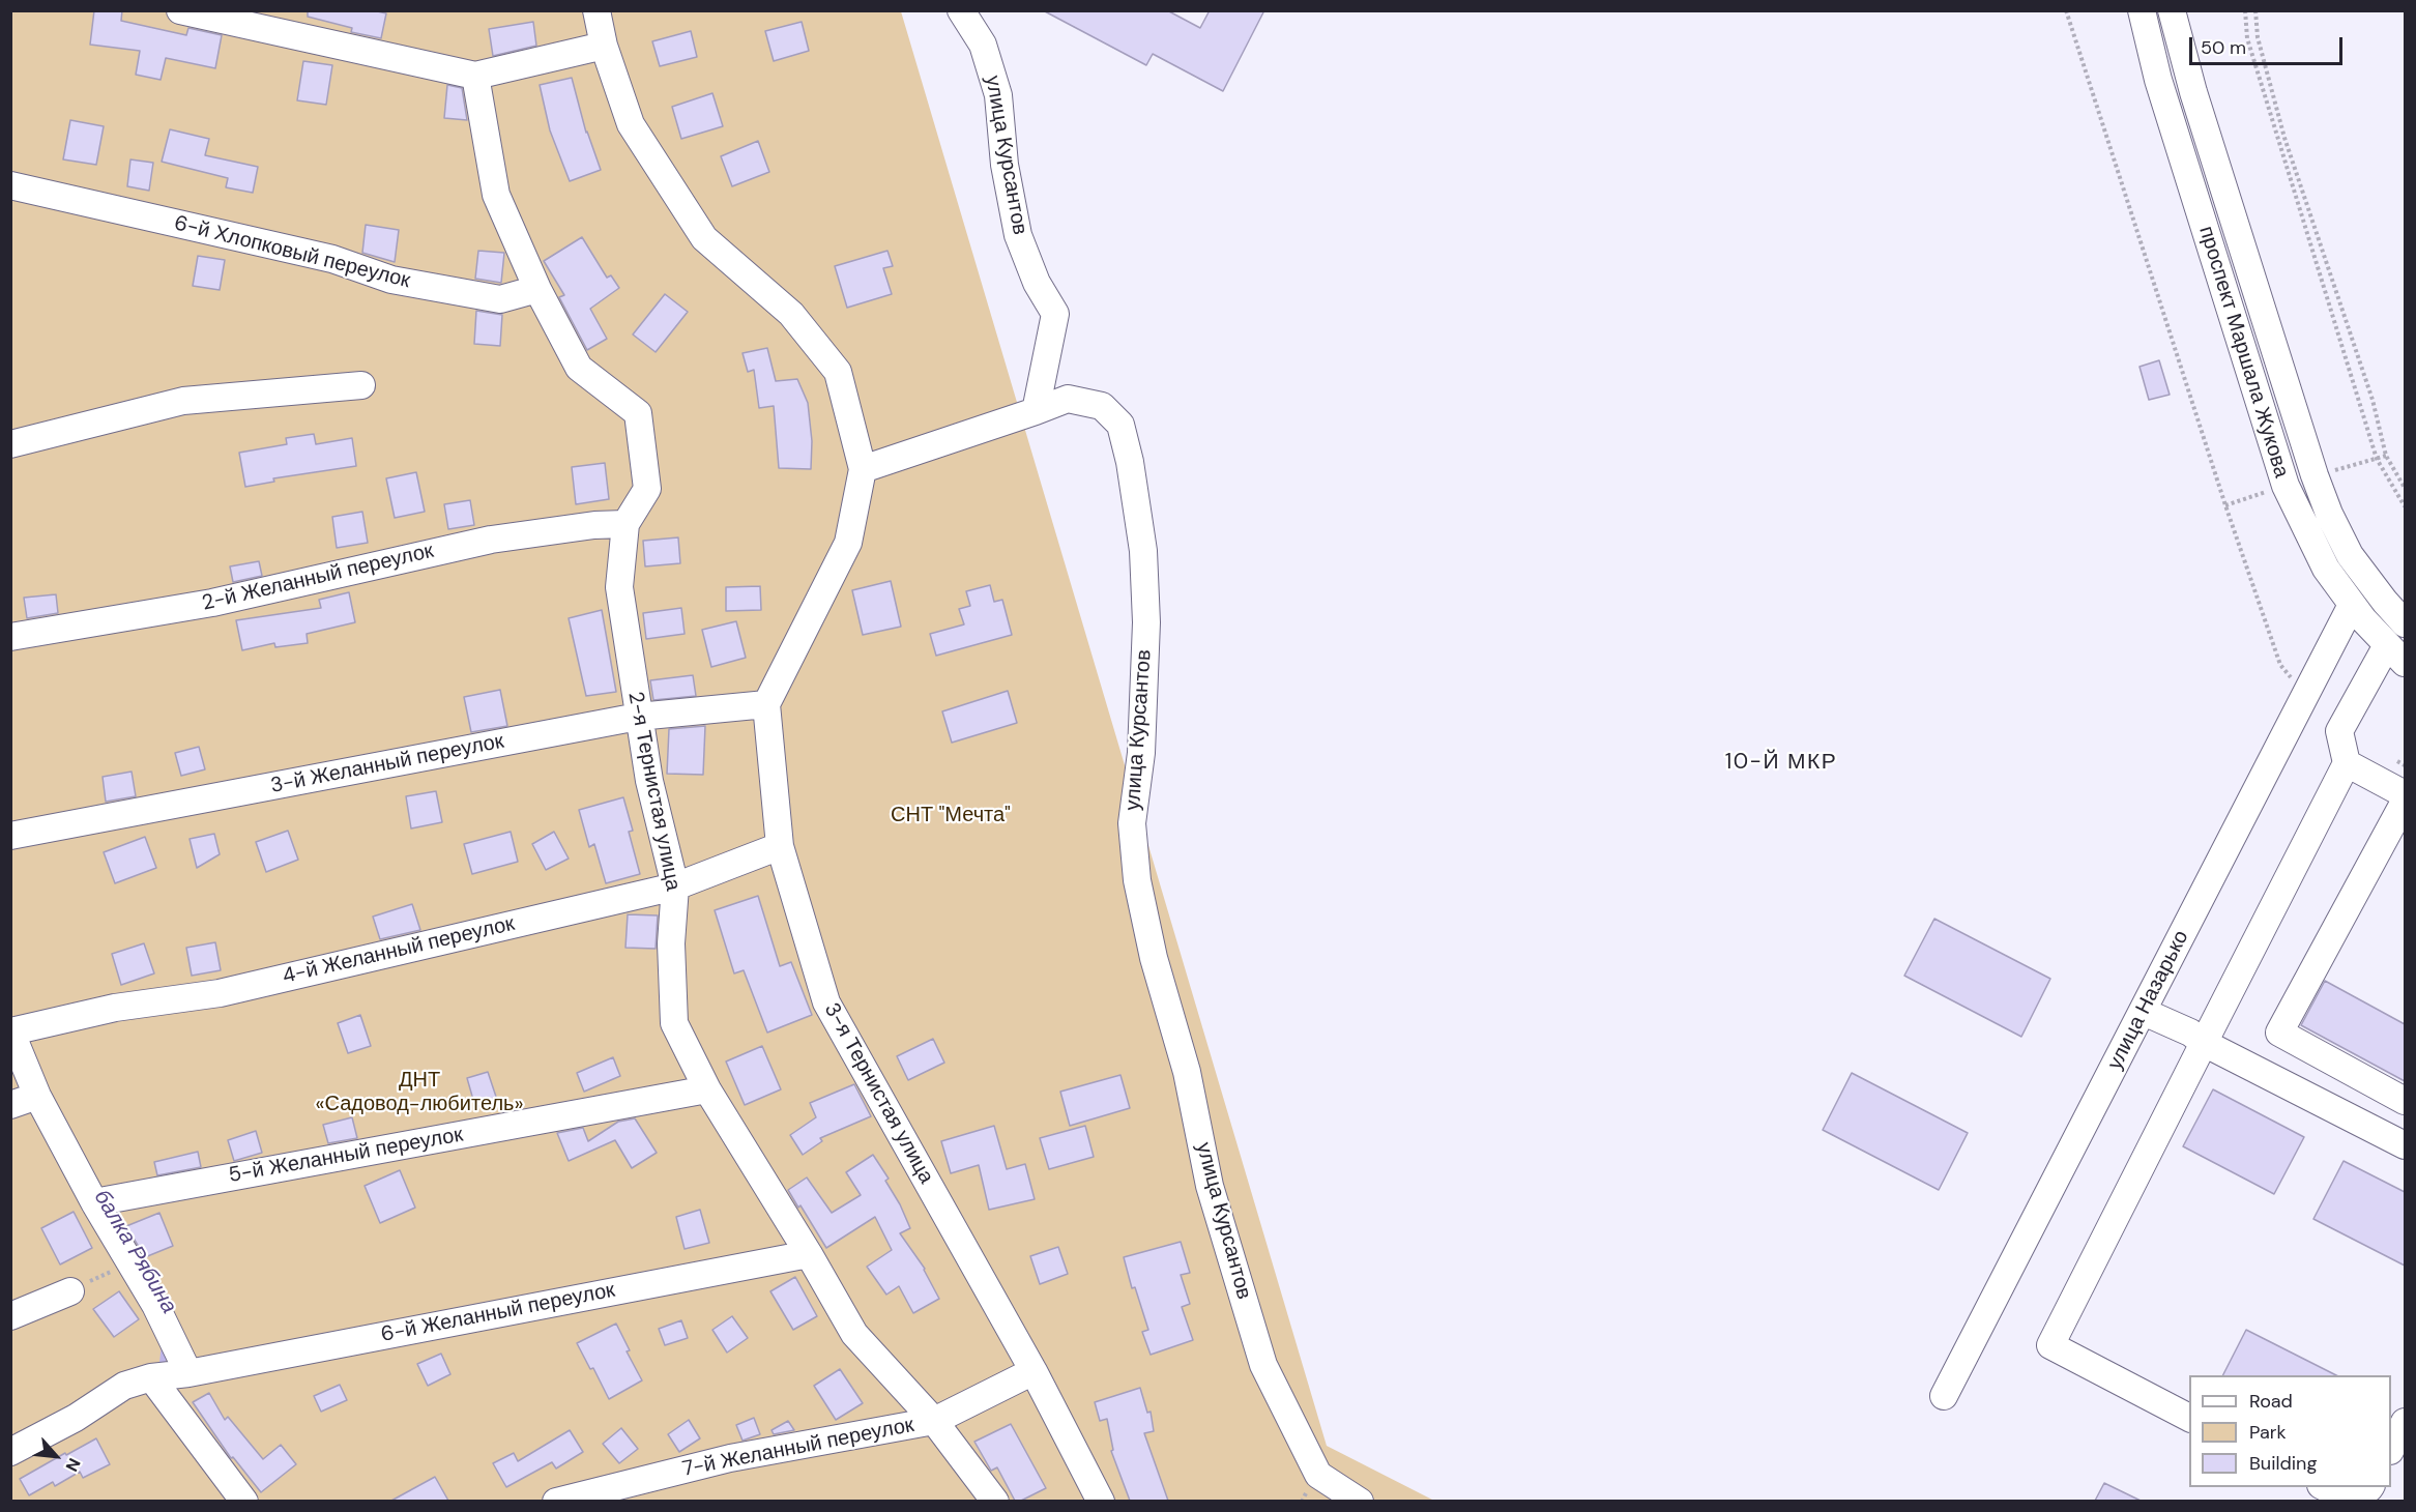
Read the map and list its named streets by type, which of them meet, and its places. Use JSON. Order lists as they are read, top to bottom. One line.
{"streets":{"street":["улица Курсантов","6-й Хлопковый переулок","проспект Маршала Жукова","2-й Желанный переулок","3-й Желанный переулок","2-я Тернистая улица","4-й Желанный переулок","улица Назарько","3-я Тернистая улица","5-й Желанный переулок","6-й Желанный переулок","7-й Желанный переулок"]},"crossings":[["6-й Хлопковый переулок","2-я Тернистая улица"],["проспект Маршала Жукова","улица Назарько"],["2-й Желанный переулок","2-я Тернистая улица"],["3-й Желанный переулок","2-я Тернистая улица"],["3-й Желанный переулок","3-я Тернистая улица"],["2-я Тернистая улица","4-й Желанный переулок"],["2-я Тернистая улица","5-й Желанный переулок"],["2-я Тернистая улица","6-й Желанный переулок"],["2-я Тернистая улица","7-й Желанный переулок"],["4-й Желанный переулок","3-я Тернистая улица"],["3-я Тернистая улица","7-й Желанный переулок"]],"districts":["10-Й МКР"],"water":["балка Рябина"],"parks":["СНТ \"Мечта\"","ДНТ «Садовод-любитель»"],"legend":["Road","Park","Building"],"scale_bar":"50 m","north":"bottom right"}
